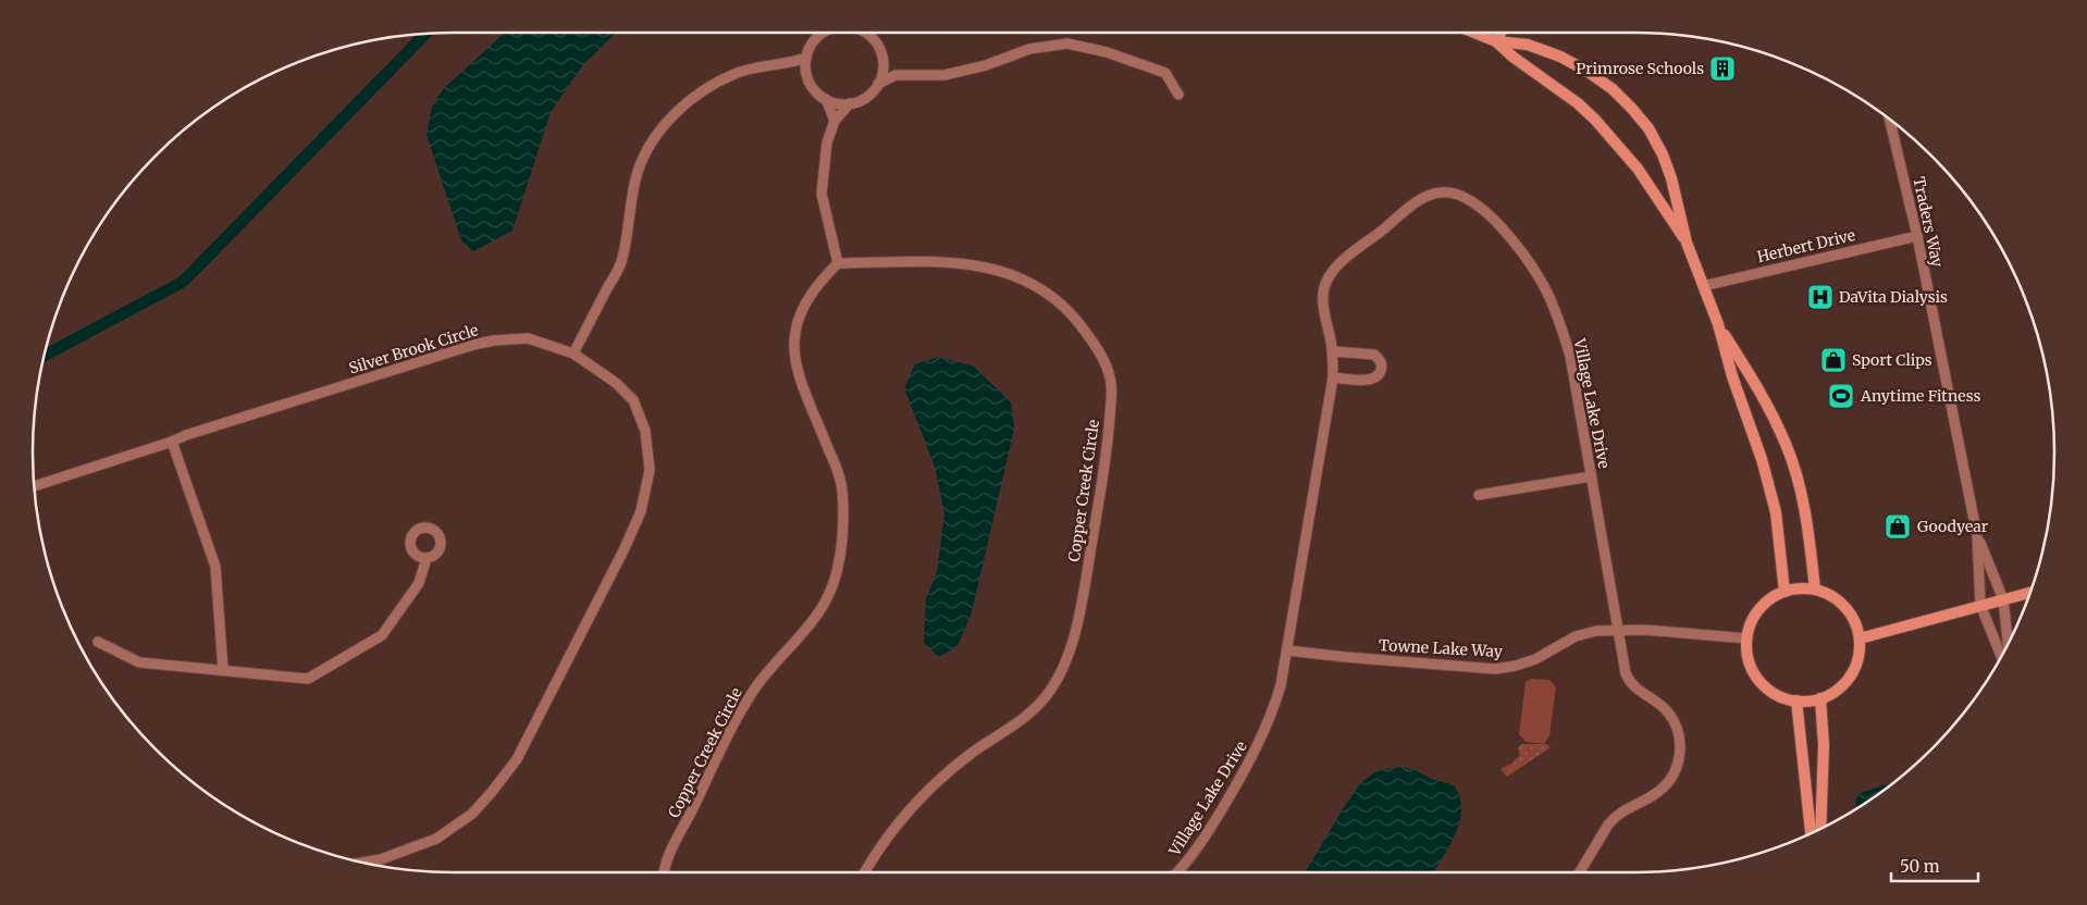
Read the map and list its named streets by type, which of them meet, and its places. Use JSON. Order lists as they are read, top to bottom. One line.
{"streets":{"street":["Traders Way","Herbert Drive","Silver Brook Circle","Village Lake Drive","Copper Creek Circle","Towne Lake Way"]},"crossings":[["Traders Way","Herbert Drive"],["Village Lake Drive","Towne Lake Way"]],"places":{"building":["Primrose Schools"],"hospital":["DaVita Dialysis"],"shop":["Sport Clips","Goodyear"],"sports":["Anytime Fitness"]},"scale_bar":"50 m"}
